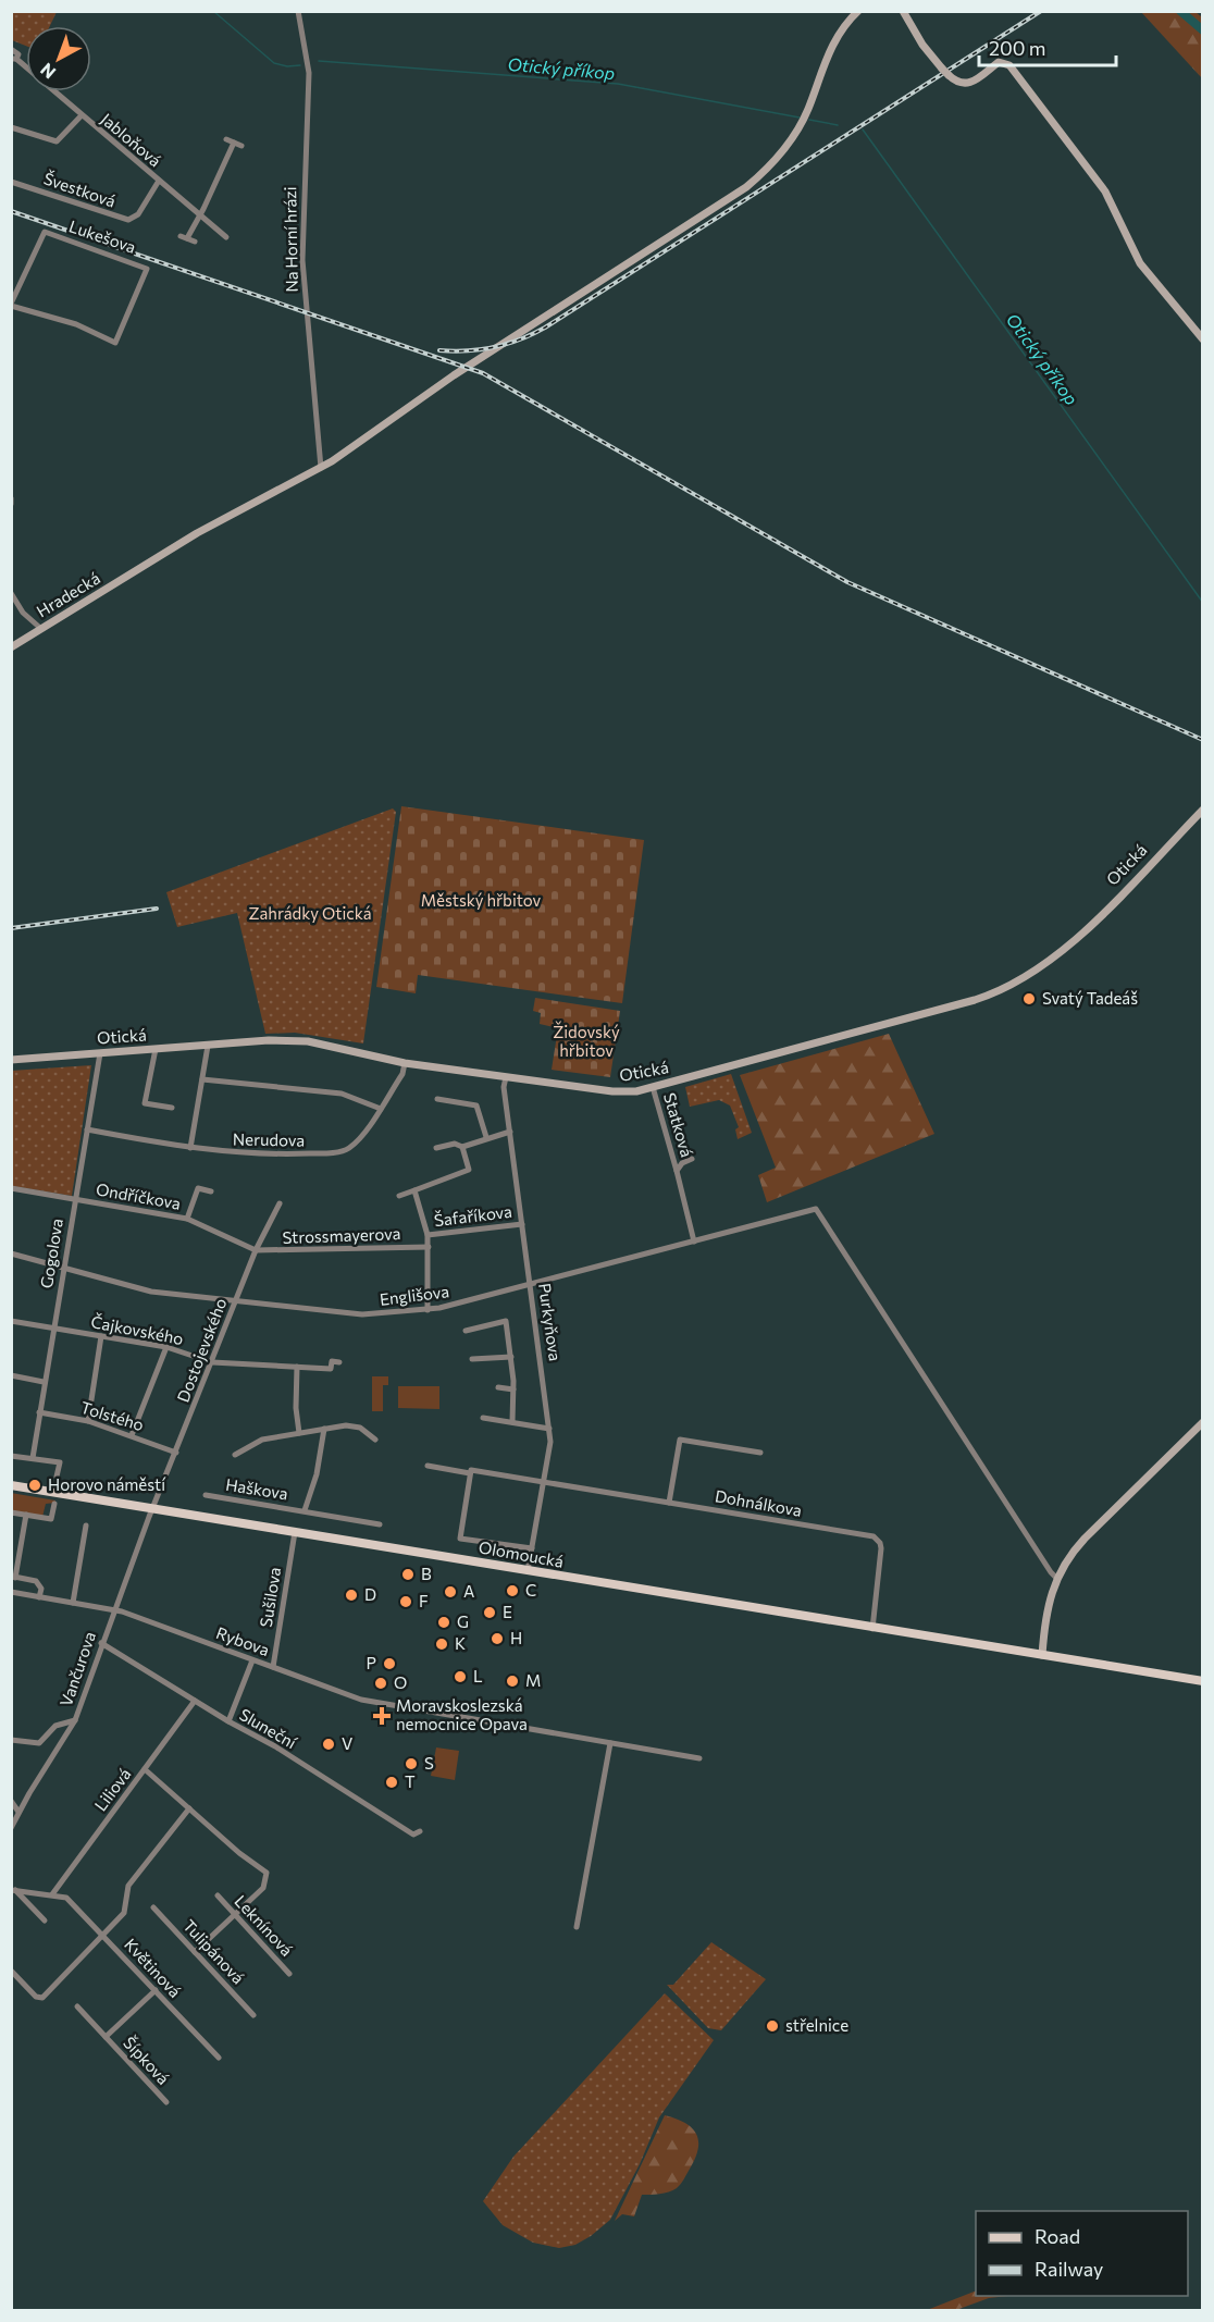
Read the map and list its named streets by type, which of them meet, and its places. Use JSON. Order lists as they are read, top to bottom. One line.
{"streets":{"main road":["Hradecká","Otická","Olomoucká"],"street":["Jabloňová","Švestková","Lukešova","Na Horní hrázi","Statková","Nerudova","Ondříčkova","Šafaříkova","Strossmayerova","Gogolova","Englišova","Purkyňova","Čajkovského","Dostojevského","Tolstého","Haškova","Dohnálkova","Sušilova","Rybova","Vančurova","Sluneční","Liliová","Leknínová","Tulipánová","Květinová","Šípková"]},"crossings":[["Jabloňová","Švestková"],["Na Horní hrázi","Hradecká"],["Otická","Statková"],["Otická","Nerudova"],["Otická","Gogolova"],["Otická","Purkyňova"],["Nerudova","Gogolova"],["Ondříčkova","Strossmayerova"],["Ondříčkova","Gogolova"],["Ondříčkova","Dostojevského"],["Šafaříkova","Purkyňova"],["Strossmayerova","Dostojevského"],["Gogolova","Englišova"],["Gogolova","Čajkovského"],["Gogolova","Tolstého"],["Englišova","Purkyňova"],["Englišova","Dostojevského"],["Purkyňova","Dohnálkova"],["Purkyňova","Olomoucká"],["Čajkovského","Dostojevského"],["Dostojevského","Tolstého"],["Dostojevského","Olomoucká"],["Dostojevského","Vančurova"],["Dohnálkova","Olomoucká"],["Olomoucká","Sušilova"],["Olomoucká","Vančurova"],["Sušilova","Rybova"],["Rybova","Vančurova"],["Vančurova","Sluneční"],["Sluneční","Liliová"],["Liliová","Květinová"],["Květinová","Šípková"]],"water":["Otický příkop"],"parks":["Městský hřbitov","Zahrádky Otická","Židovský hřbitov"],"places":{"other":["Svatý Tadeáš","Horovo náměstí","B","C","A","D","F","E","G","H","K","P","L","M","O","V","S","T","střelnice"],"health":["Moravskoslezská nemocnice Opava"]},"legend":["Road","Railway"],"scale_bar":"200 m","north":"bottom left"}
